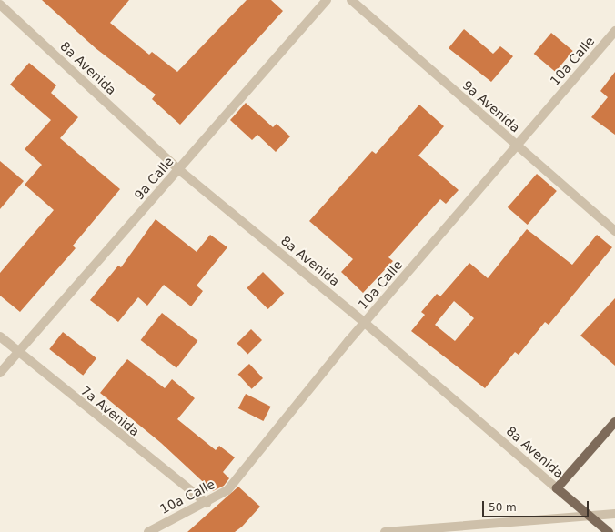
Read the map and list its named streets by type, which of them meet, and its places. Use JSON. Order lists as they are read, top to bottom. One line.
{"streets":{"main road":["8a Avenida"],"street":["10a Calle","9a Avenida","9a Calle","7a Avenida"]},"crossings":[["10a Calle","8a Avenida"],["10a Calle","9a Avenida"],["10a Calle","7a Avenida"],["8a Avenida","9a Calle"],["9a Calle","7a Avenida"]],"scale_bar":"50 m"}
